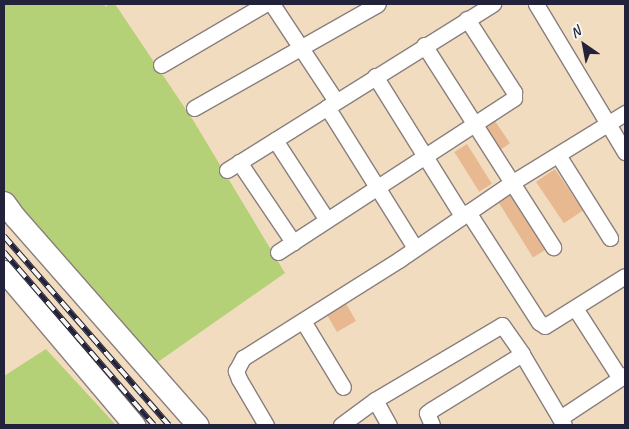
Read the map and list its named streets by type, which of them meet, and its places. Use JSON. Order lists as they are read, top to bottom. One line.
{"north":"top left"}
